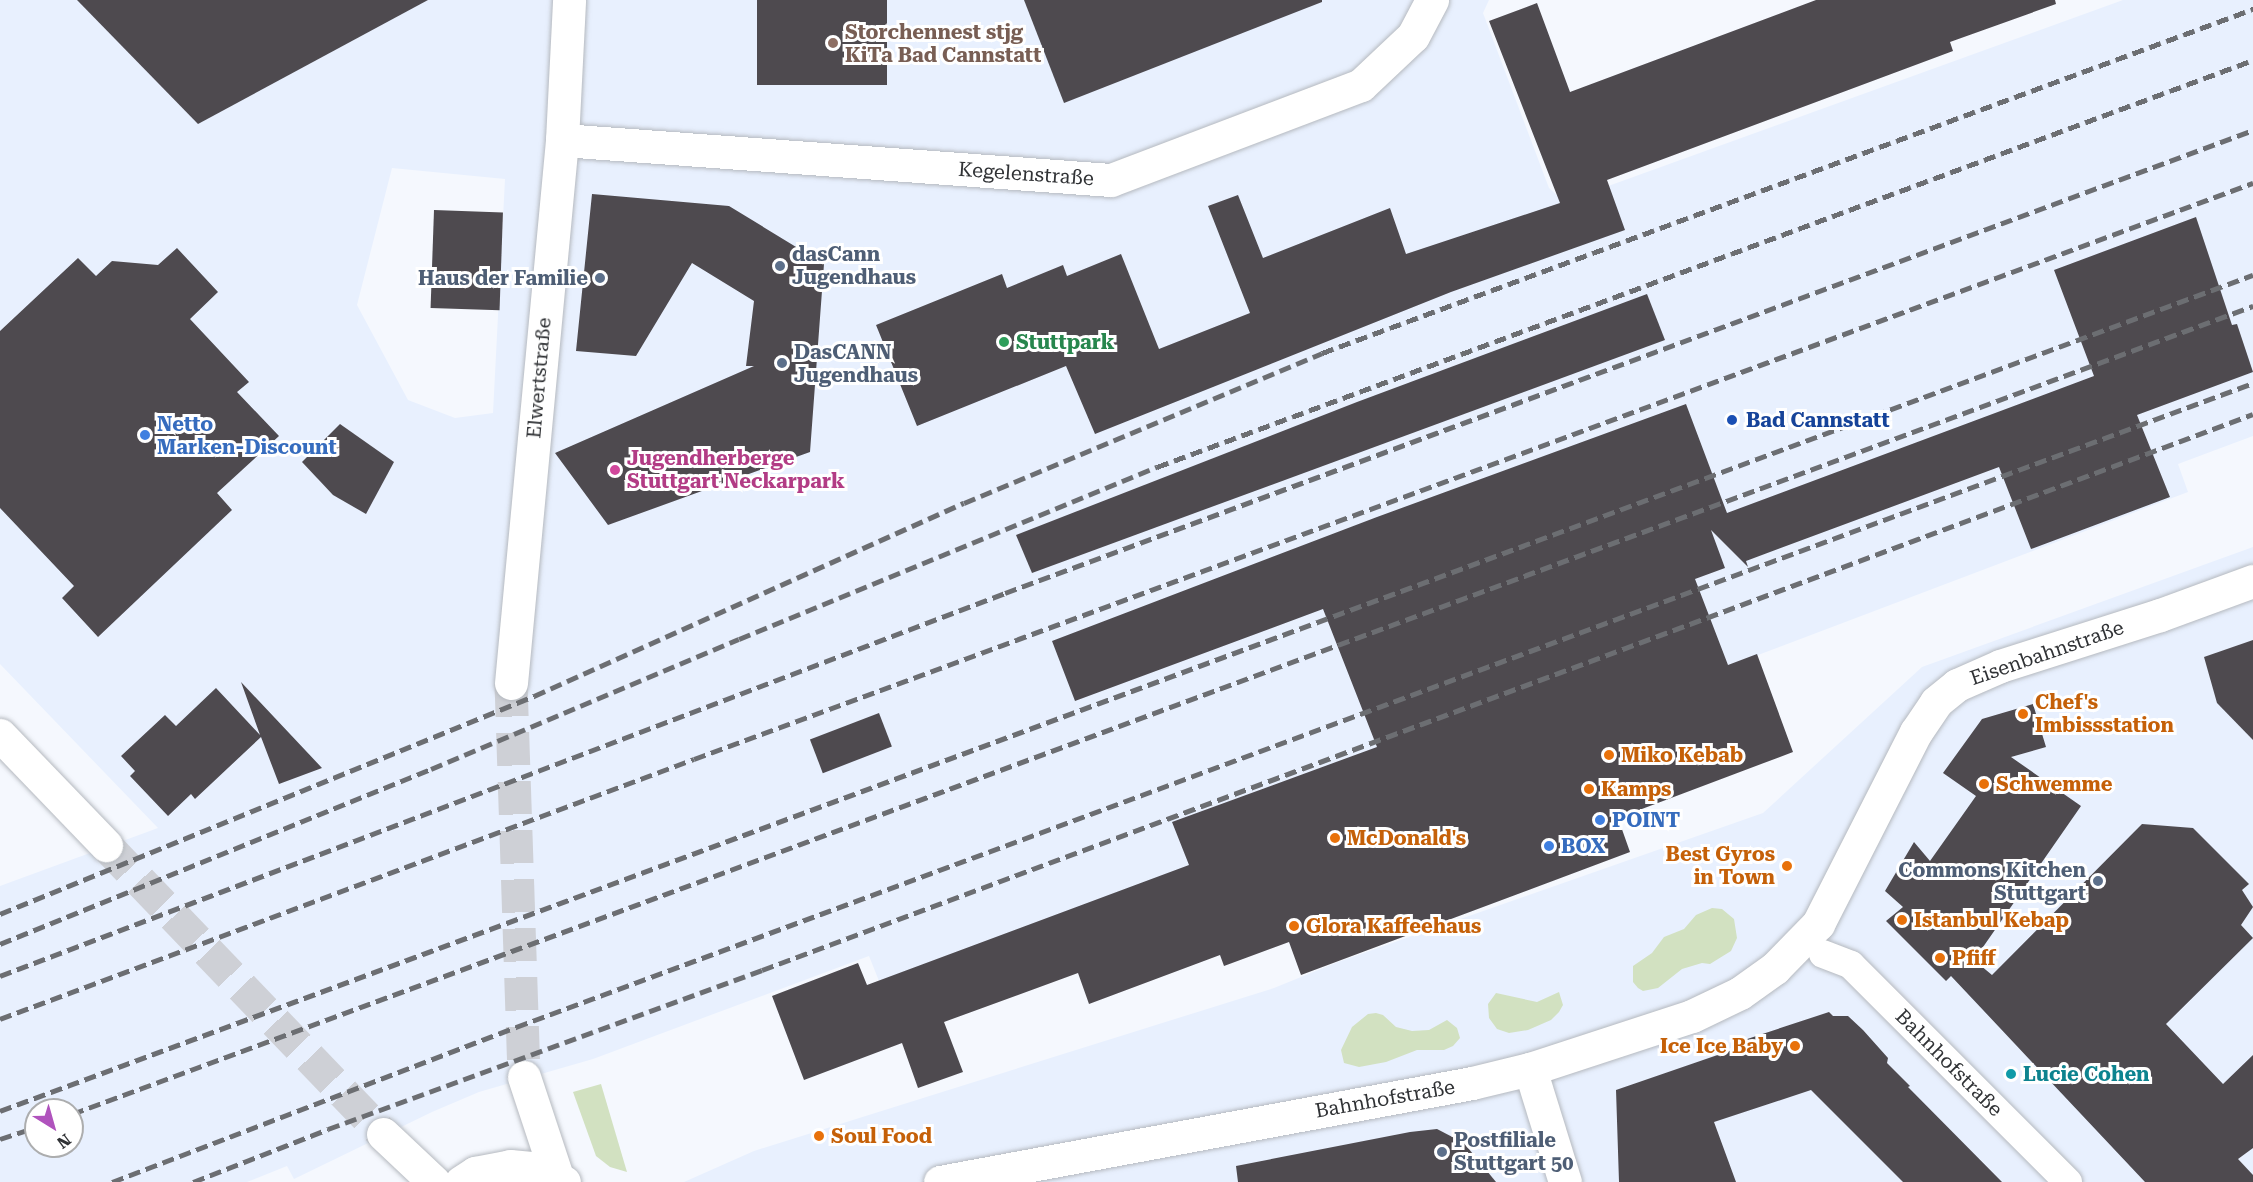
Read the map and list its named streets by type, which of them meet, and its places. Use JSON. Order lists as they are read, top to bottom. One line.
{"streets":{"street":["Kegelenstraße","Elwertstraße","Eisenbahnstraße","Bahnhofstraße"]},"crossings":[["Kegelenstraße","Elwertstraße"],["Eisenbahnstraße","Bahnhofstraße"]],"places":["Storchennest stjg KiTa Bad Cannstatt","dasCann Jugendhaus","Haus der Familie","Stuttpark","DasCANN Jugendhaus","Bad Cannstatt","Netto Marken-Discount","Jugendherberge Stuttgart Neckarpark","Chef's Imbissstation","Miko Kebab","Schwemme","Kamps","POINT","McDonald's","BOX","Best Gyros in Town","Commons Kitchen Stuttgart","Istanbul Kebap","Glora Kaffeehaus","Pfiff","Ice Ice Baby","Lucie Cohen","Soul Food","Postfiliale Stuttgart 50"],"north":"bottom right"}
